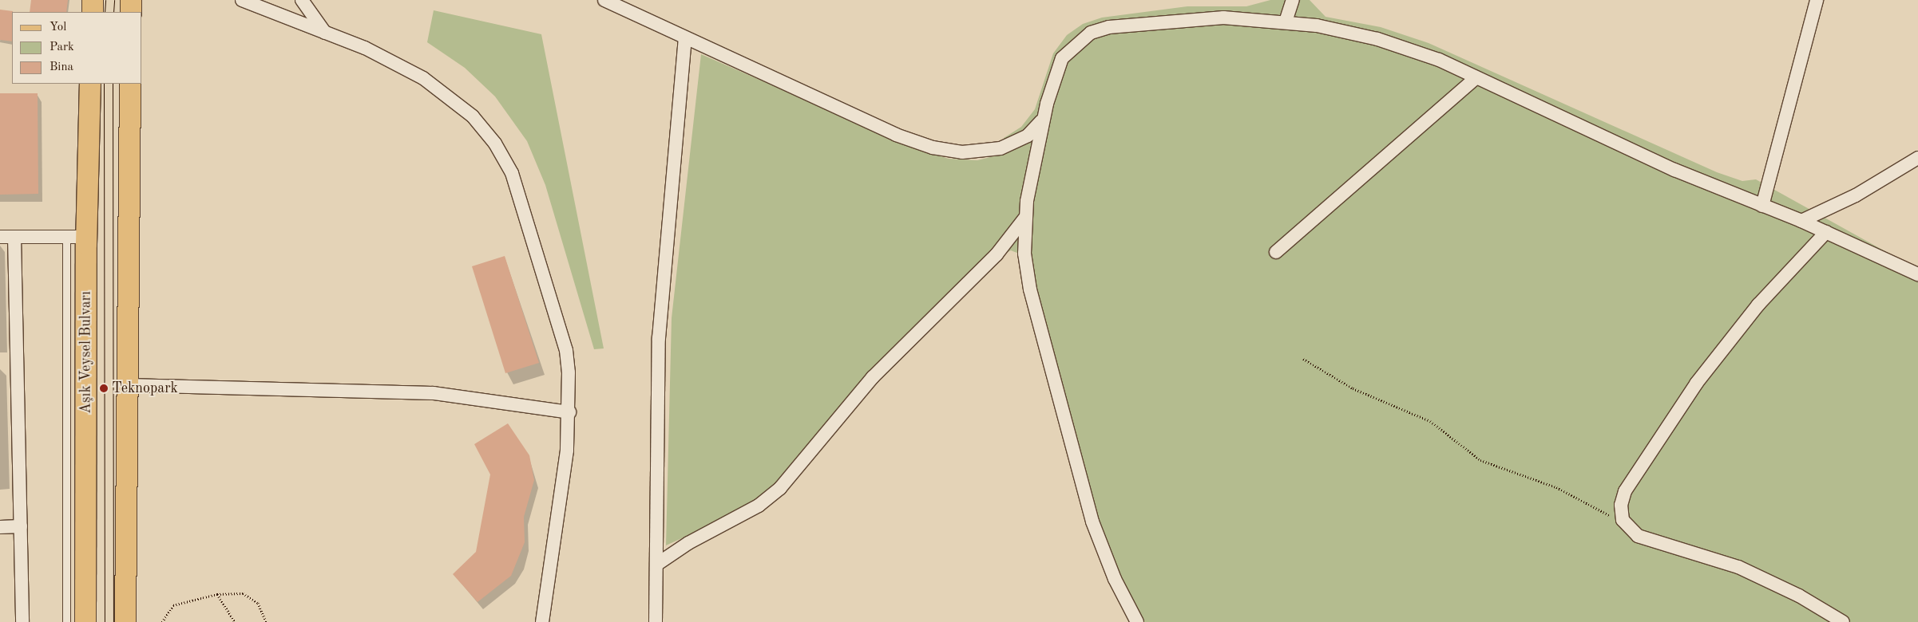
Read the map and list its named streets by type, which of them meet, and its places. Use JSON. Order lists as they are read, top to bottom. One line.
{"streets":{"main road":["Aşık Veysel Bulvarı"]},"places":["Teknopark"],"legend":["Yol","Park","Bina"]}
